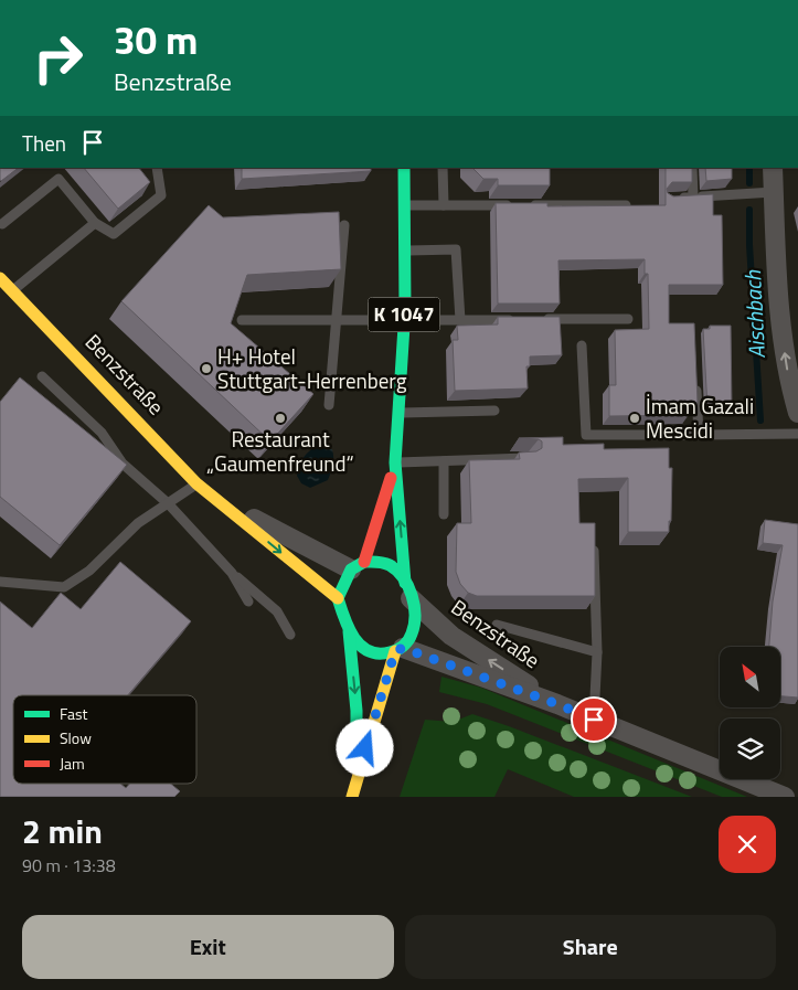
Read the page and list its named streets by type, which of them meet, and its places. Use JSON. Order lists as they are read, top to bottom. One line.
{"streets":{"main road":["K 1047","Benzstraße"]},"crossings":[["K 1047","Benzstraße"]],"water":["Aischbach"],"places":["H+ Hotel Stuttgart-Herrenberg","Restaurant „Gaumenfreund“","İmam Gazali Mescidi"],"legend":["Fast","Slow","Jam"],"north":"top left","page":{"turn":["30 m","Benzstraße"],"then":"Then","heading":["2 min","90 m · 13:38"],"buttons":["Exit","Share"]}}
